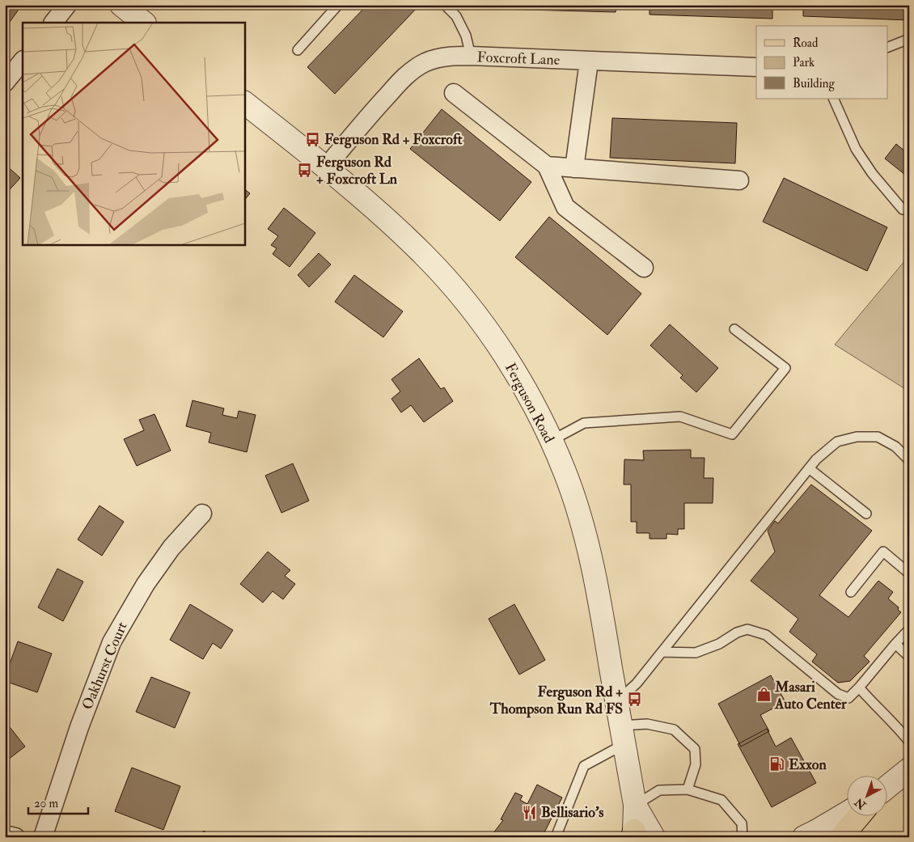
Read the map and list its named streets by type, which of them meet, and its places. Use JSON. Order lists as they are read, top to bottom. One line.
{"streets":{"street":["Foxcroft Lane","Ferguson Road","Oakhurst Court"]},"crossings":[["Foxcroft Lane","Ferguson Road"]],"places":{"bus stop":["Ferguson Rd + Foxcroft","Ferguson Rd + Foxcroft Ln","Ferguson Rd + Thompson Run Rd FS"],"shop":["Masari Auto Center"],"fuel station":["Exxon"],"restaurant":["Bellisario's"]},"legend":["Road","Park","Building"],"scale_bar":"20 m","north":"bottom left"}
